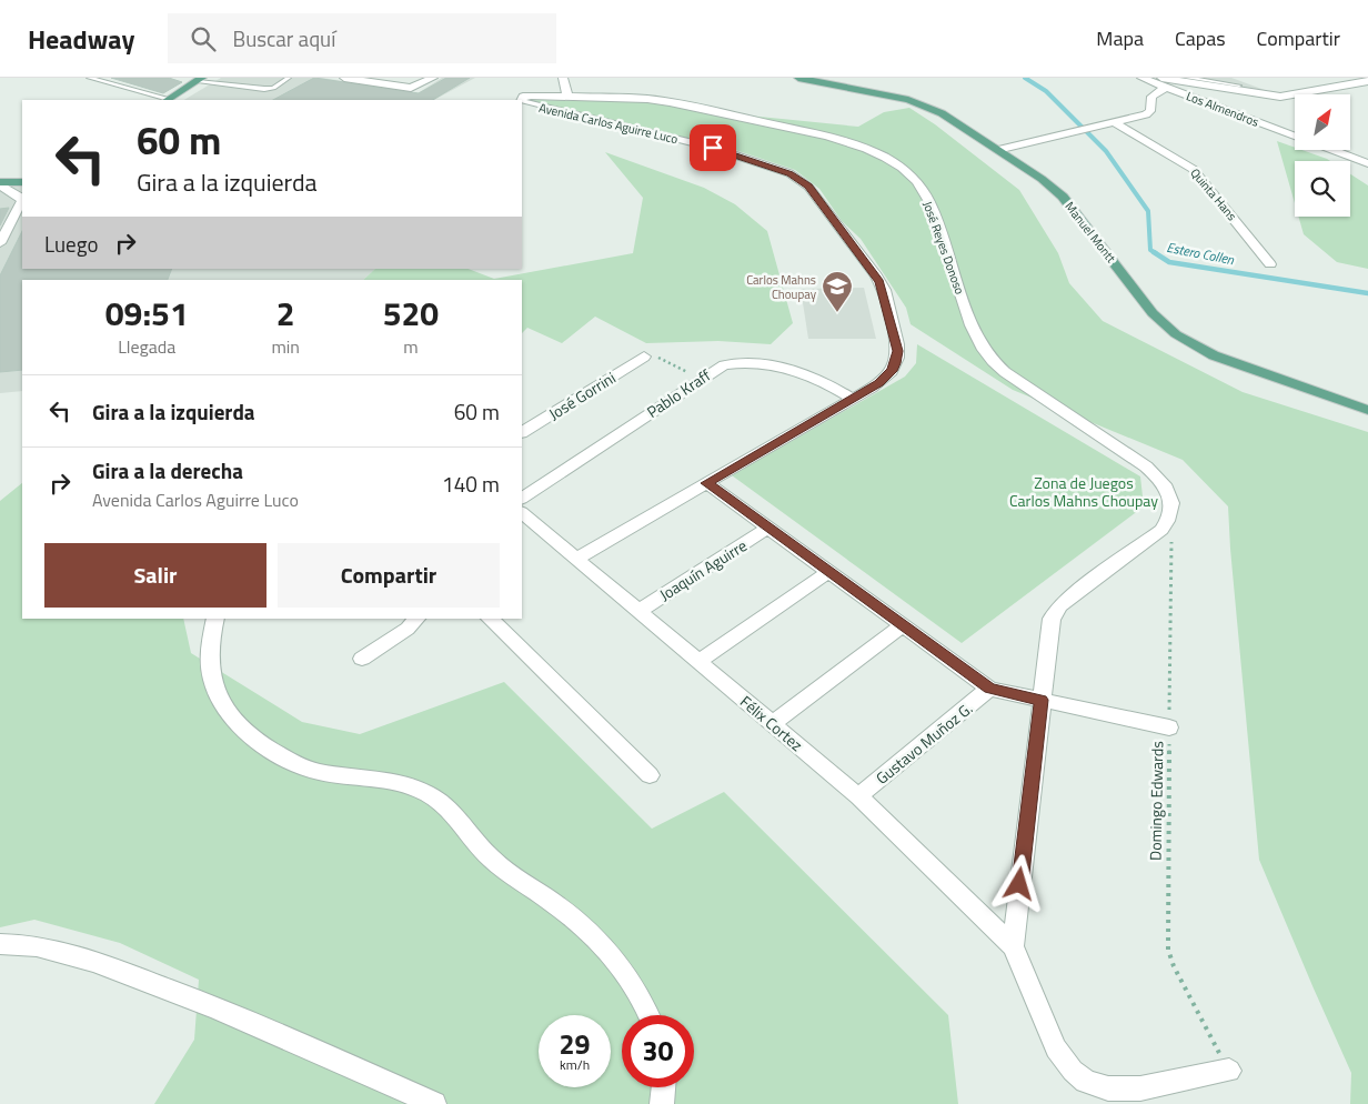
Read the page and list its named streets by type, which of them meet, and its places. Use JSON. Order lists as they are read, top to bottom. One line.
{"streets":{"main road":["Manuel Montt"],"street":["Los Almendros","Avenida Carlos Aguirre Luco","Quinta Hans","José Reyes Donoso","Pablo Kraff","José Gorrini","Joaquín Aguirre","Félix Cortez","Gustavo Muñoz G."],"path":["Domingo Edwards"]},"crossings":[["Avenida Carlos Aguirre Luco","José Reyes Donoso"],["Avenida Carlos Aguirre Luco","Pablo Kraff"],["Avenida Carlos Aguirre Luco","Félix Cortez"],["José Reyes Donoso","Domingo Edwards"],["Joaquín Aguirre","Félix Cortez"],["Félix Cortez","Gustavo Muñoz G."]],"water":["Estero Collen"],"parks":["Zona de Juegos Carlos Mahns Choupay"],"places":{"school or university":["Carlos Mahns Choupay"]},"north":"top right","page":{"header":"Headway","search":"Buscar aquí","nav":["Mapa","Capas","Compartir"],"turn":["60 m","Gira a la izquierda"],"then":"Luego","eta":["09:51","Llegada","2","min","520","m"],"list":[{"name":"Gira a la izquierda","value":"60 m"},{"name":"Gira a la derecha","note":"Avenida Carlos Aguirre Luco","value":"140 m"}],"buttons":["Salir","Compartir"],"speed":"29 km/h","limit":"30"}}
